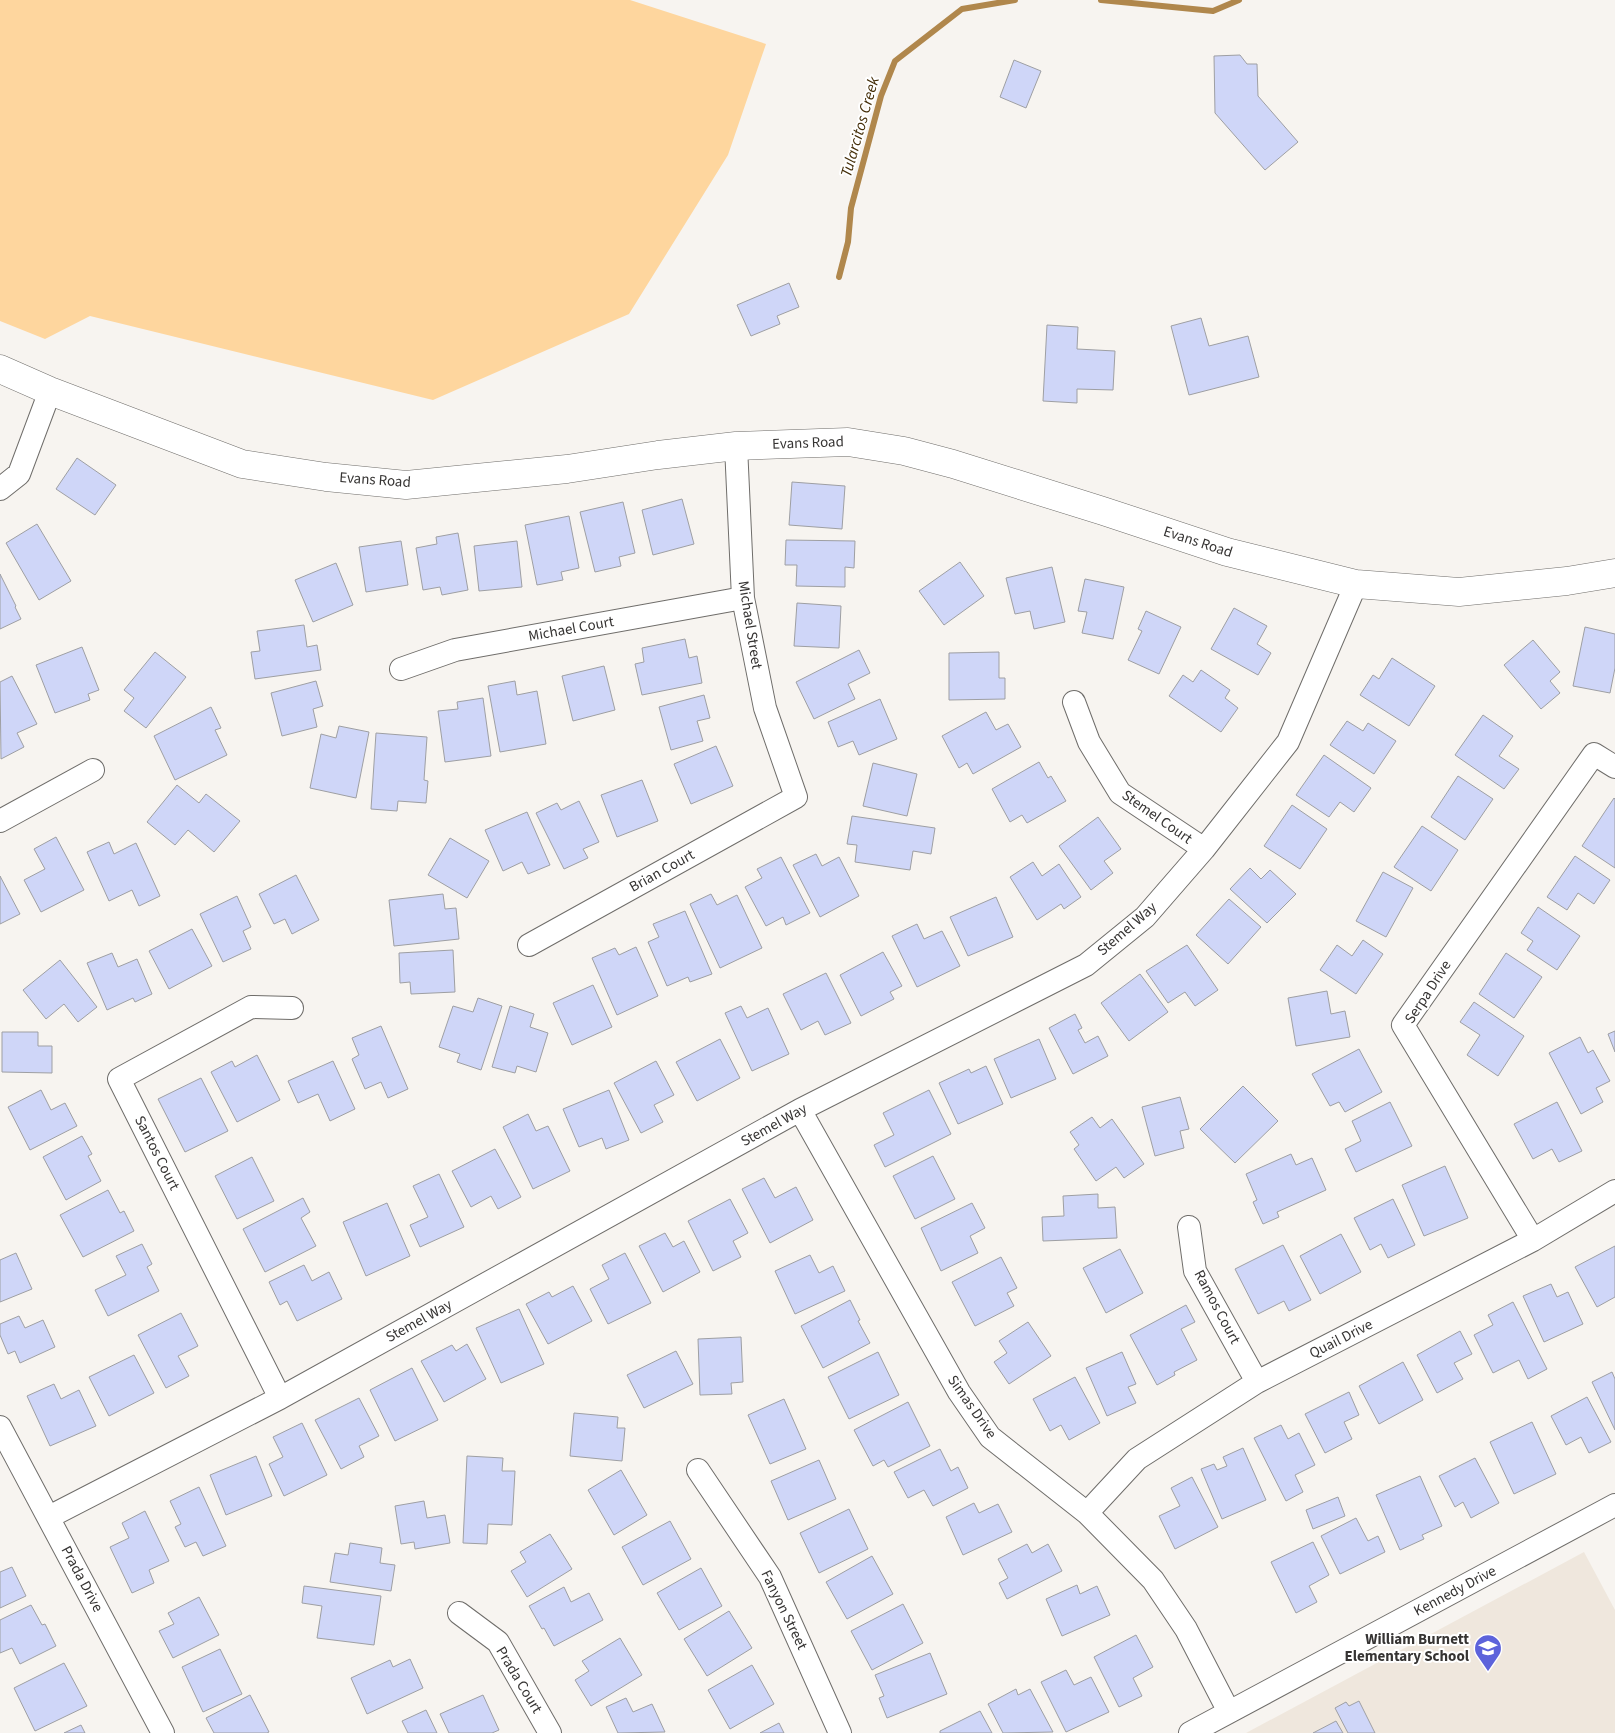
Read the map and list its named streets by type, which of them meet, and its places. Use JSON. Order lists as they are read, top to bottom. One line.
{"streets":{"street":["Evans Road","Michael Street","Michael Court","Stemel Court","Brian Court","Stemel Way","Serpa Drive","Santos Court","Ramos Court","Quail Drive","Simas Drive","Prada Drive","Kennedy Drive","Fanyon Street","Prada Court"]},"crossings":[["Evans Road","Michael Street"],["Evans Road","Stemel Way"],["Michael Street","Michael Court"],["Michael Street","Brian Court"],["Stemel Court","Stemel Way"],["Stemel Way","Santos Court"],["Stemel Way","Simas Drive"],["Stemel Way","Prada Drive"],["Serpa Drive","Quail Drive"],["Ramos Court","Quail Drive"],["Quail Drive","Simas Drive"],["Simas Drive","Kennedy Drive"]],"water":["Tularcitos Creek"],"places":{"school or university":["William Burnett Elementary School"]}}
